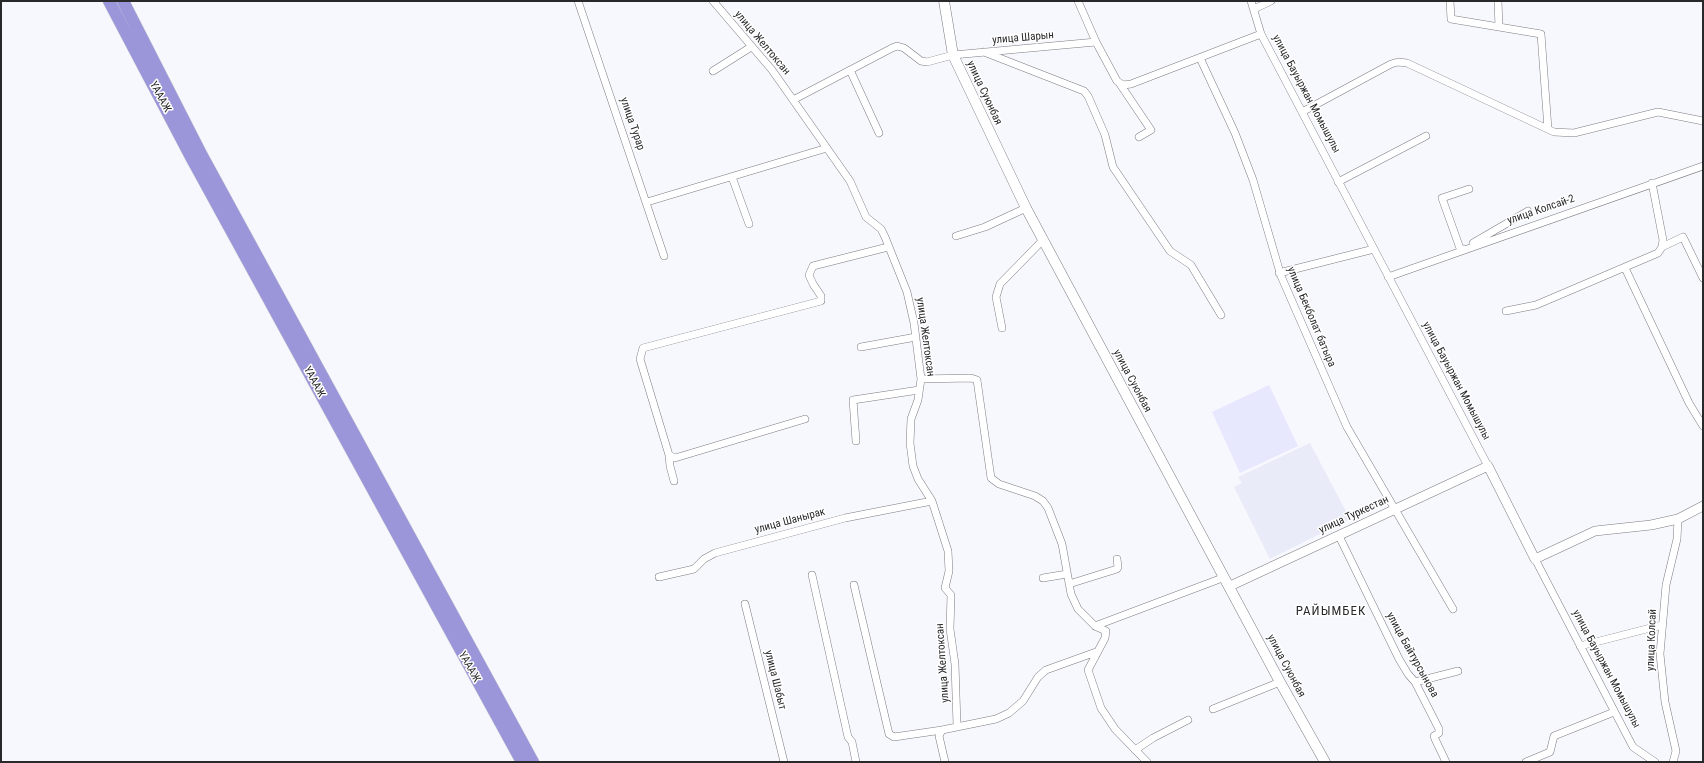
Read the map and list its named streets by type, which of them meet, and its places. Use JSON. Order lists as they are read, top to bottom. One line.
{"streets":{"highway":["ҮАААЖ"],"main road":["улица Суюнбая"],"street":["улица Шарын","улица Желтоксан","улица Бауыржан Момышулы","улица Турар","улица Колсай-2","улица Бекболат батыра","улица Туркестан","улица Шанырак","улица Колсай","улица Байтурсынова","улица Шабыт"]},"crossings":[["улица Шарын","улица Суюнбая"],["улица Желтоксан","улица Шанырак"],["улица Суюнбая","улица Туркестан"],["улица Бауыржан Момышулы","улица Колсай-2"],["улица Бауыржан Момышулы","улица Туркестан"],["улица Бекболат батыра","улица Туркестан"],["улица Туркестан","улица Байтурсынова"]],"districts":["РАЙЫМБЕК"]}
